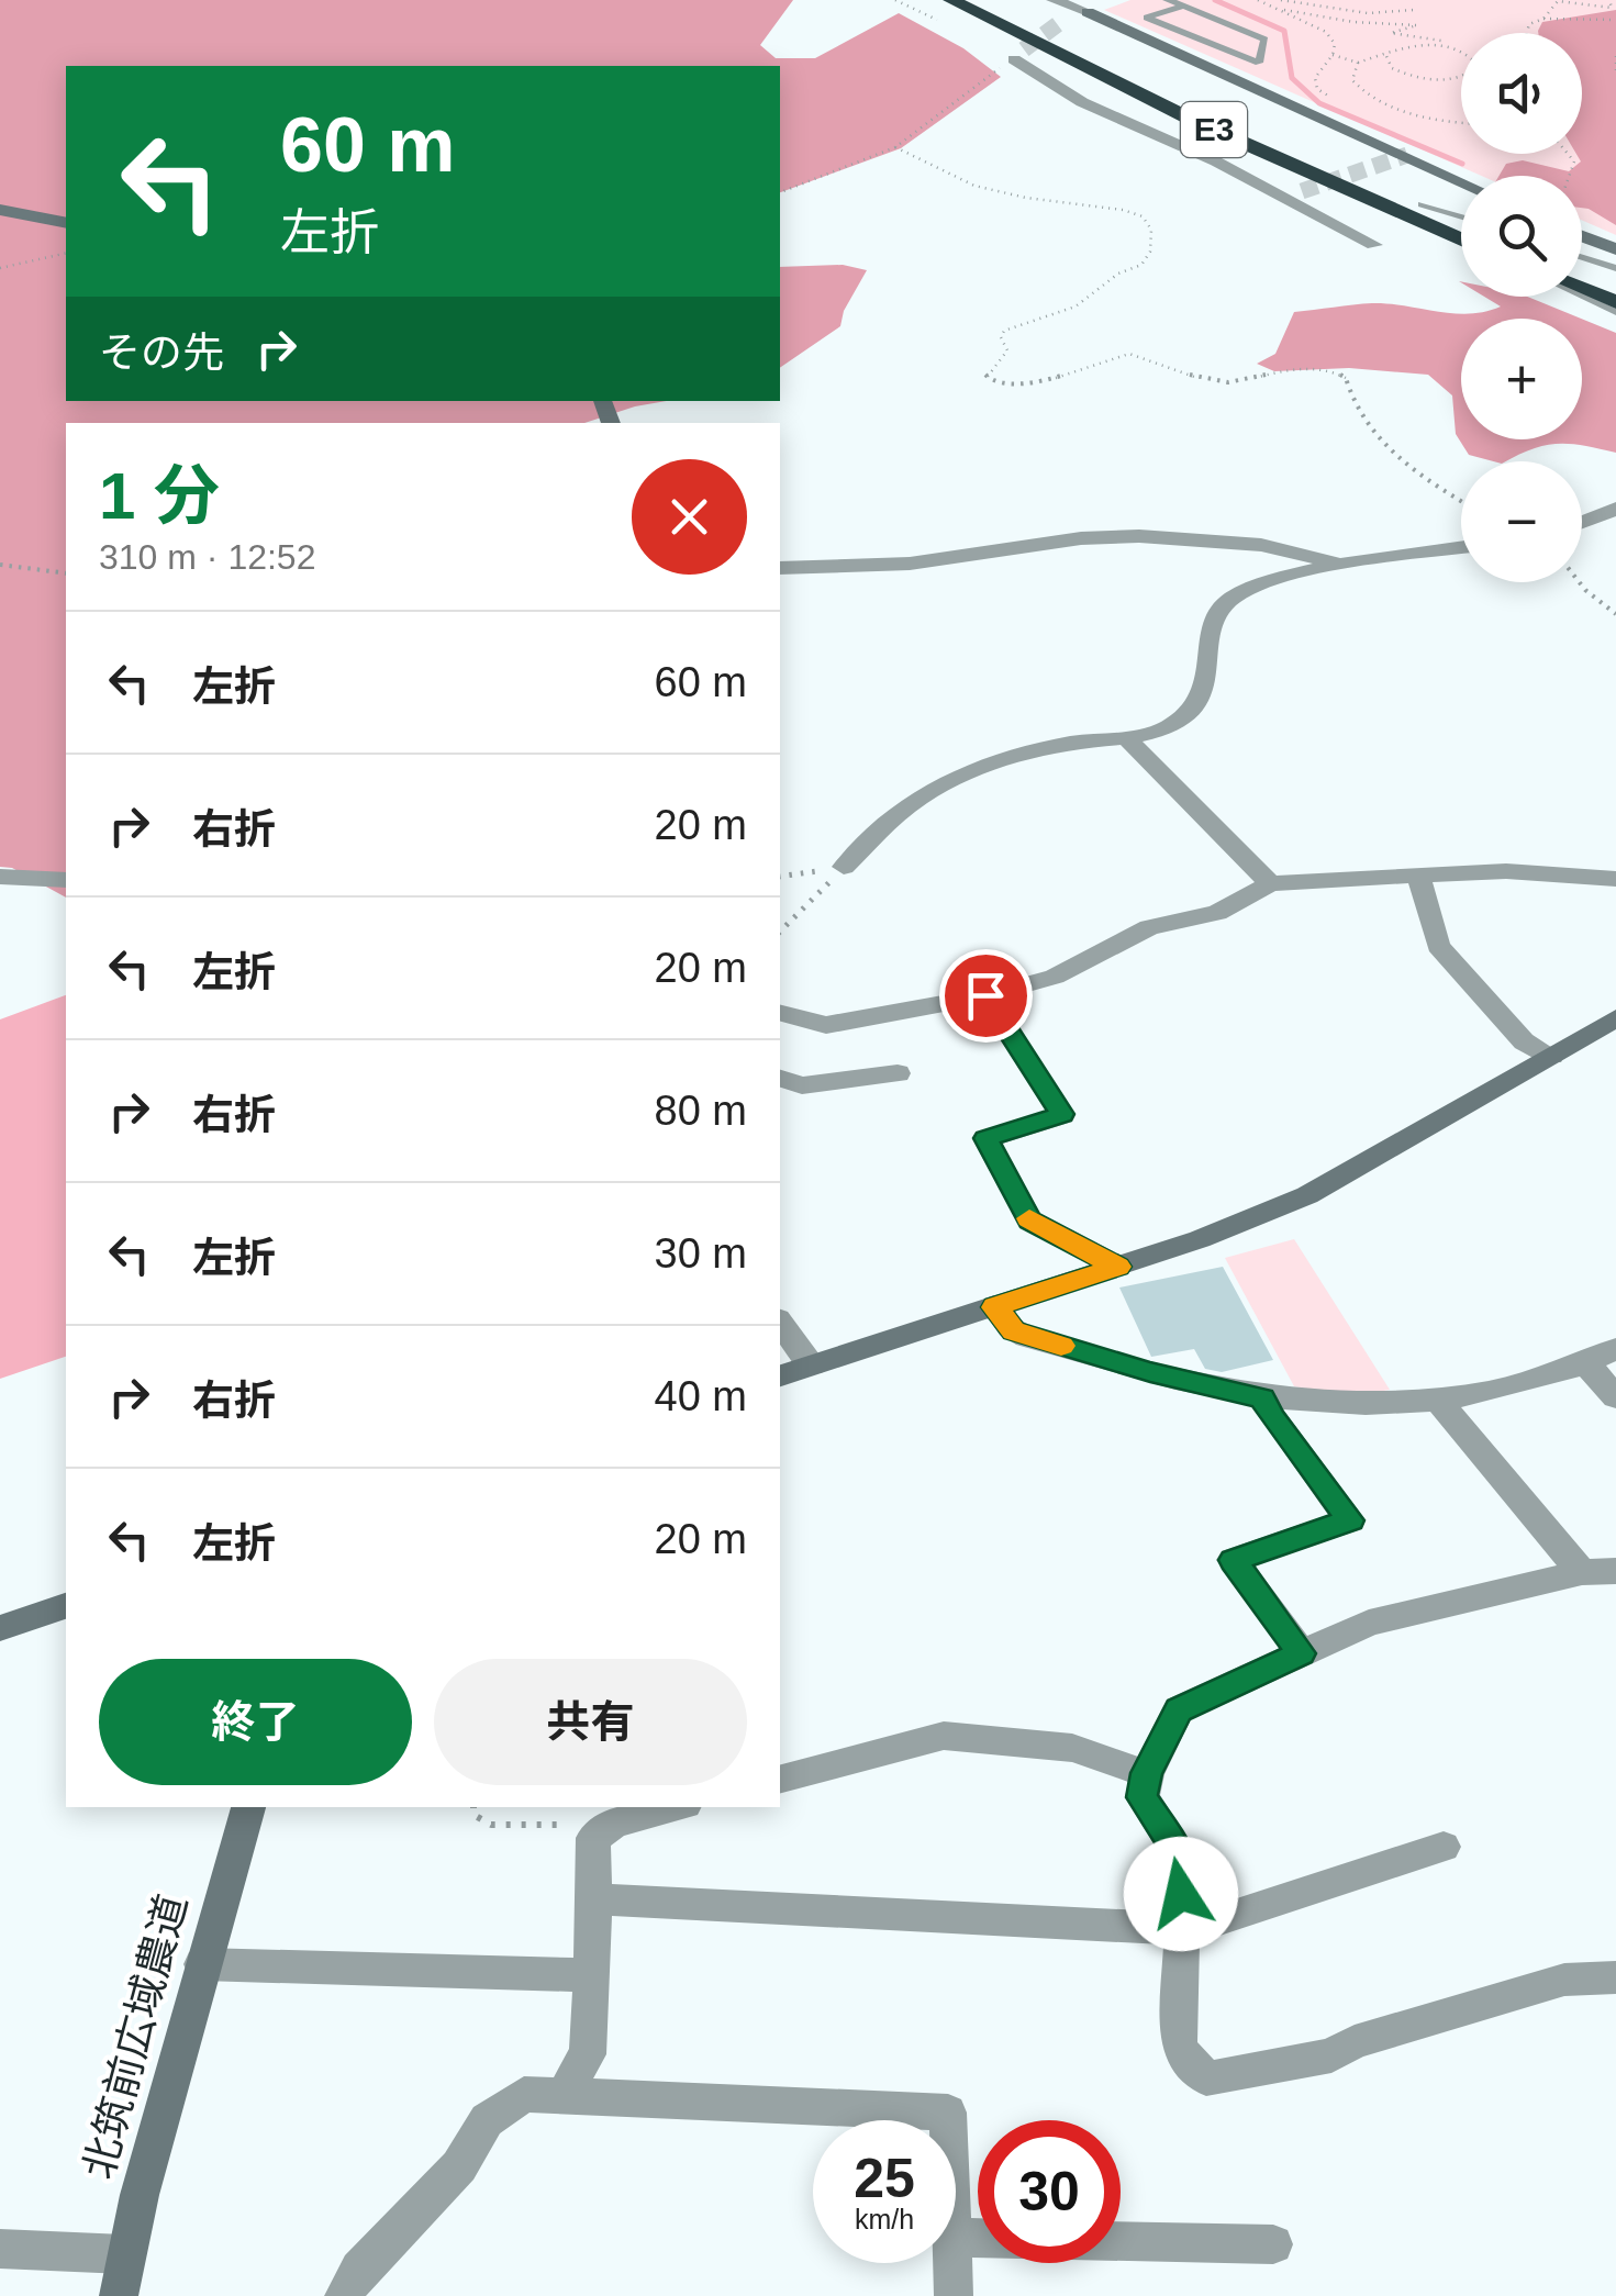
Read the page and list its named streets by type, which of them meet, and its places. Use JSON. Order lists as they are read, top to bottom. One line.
{"streets":{"highway":["E3"],"street":["北筑前広域農道"]},"page":{"map_buttons":["+","−"],"turn":["60 m","左折"],"then":"その先","heading":["1 分","310 m · 12:52"],"list":[{"name":"左折","value":"60 m"},{"name":"右折","value":"20 m"},{"name":"左折","value":"20 m"},{"name":"右折","value":"80 m"},{"name":"左折","value":"30 m"},{"name":"右折","value":"40 m"},{"name":"左折","value":"20 m"}],"buttons":["終了","共有"],"speed":"25 km/h","limit":"30"}}
